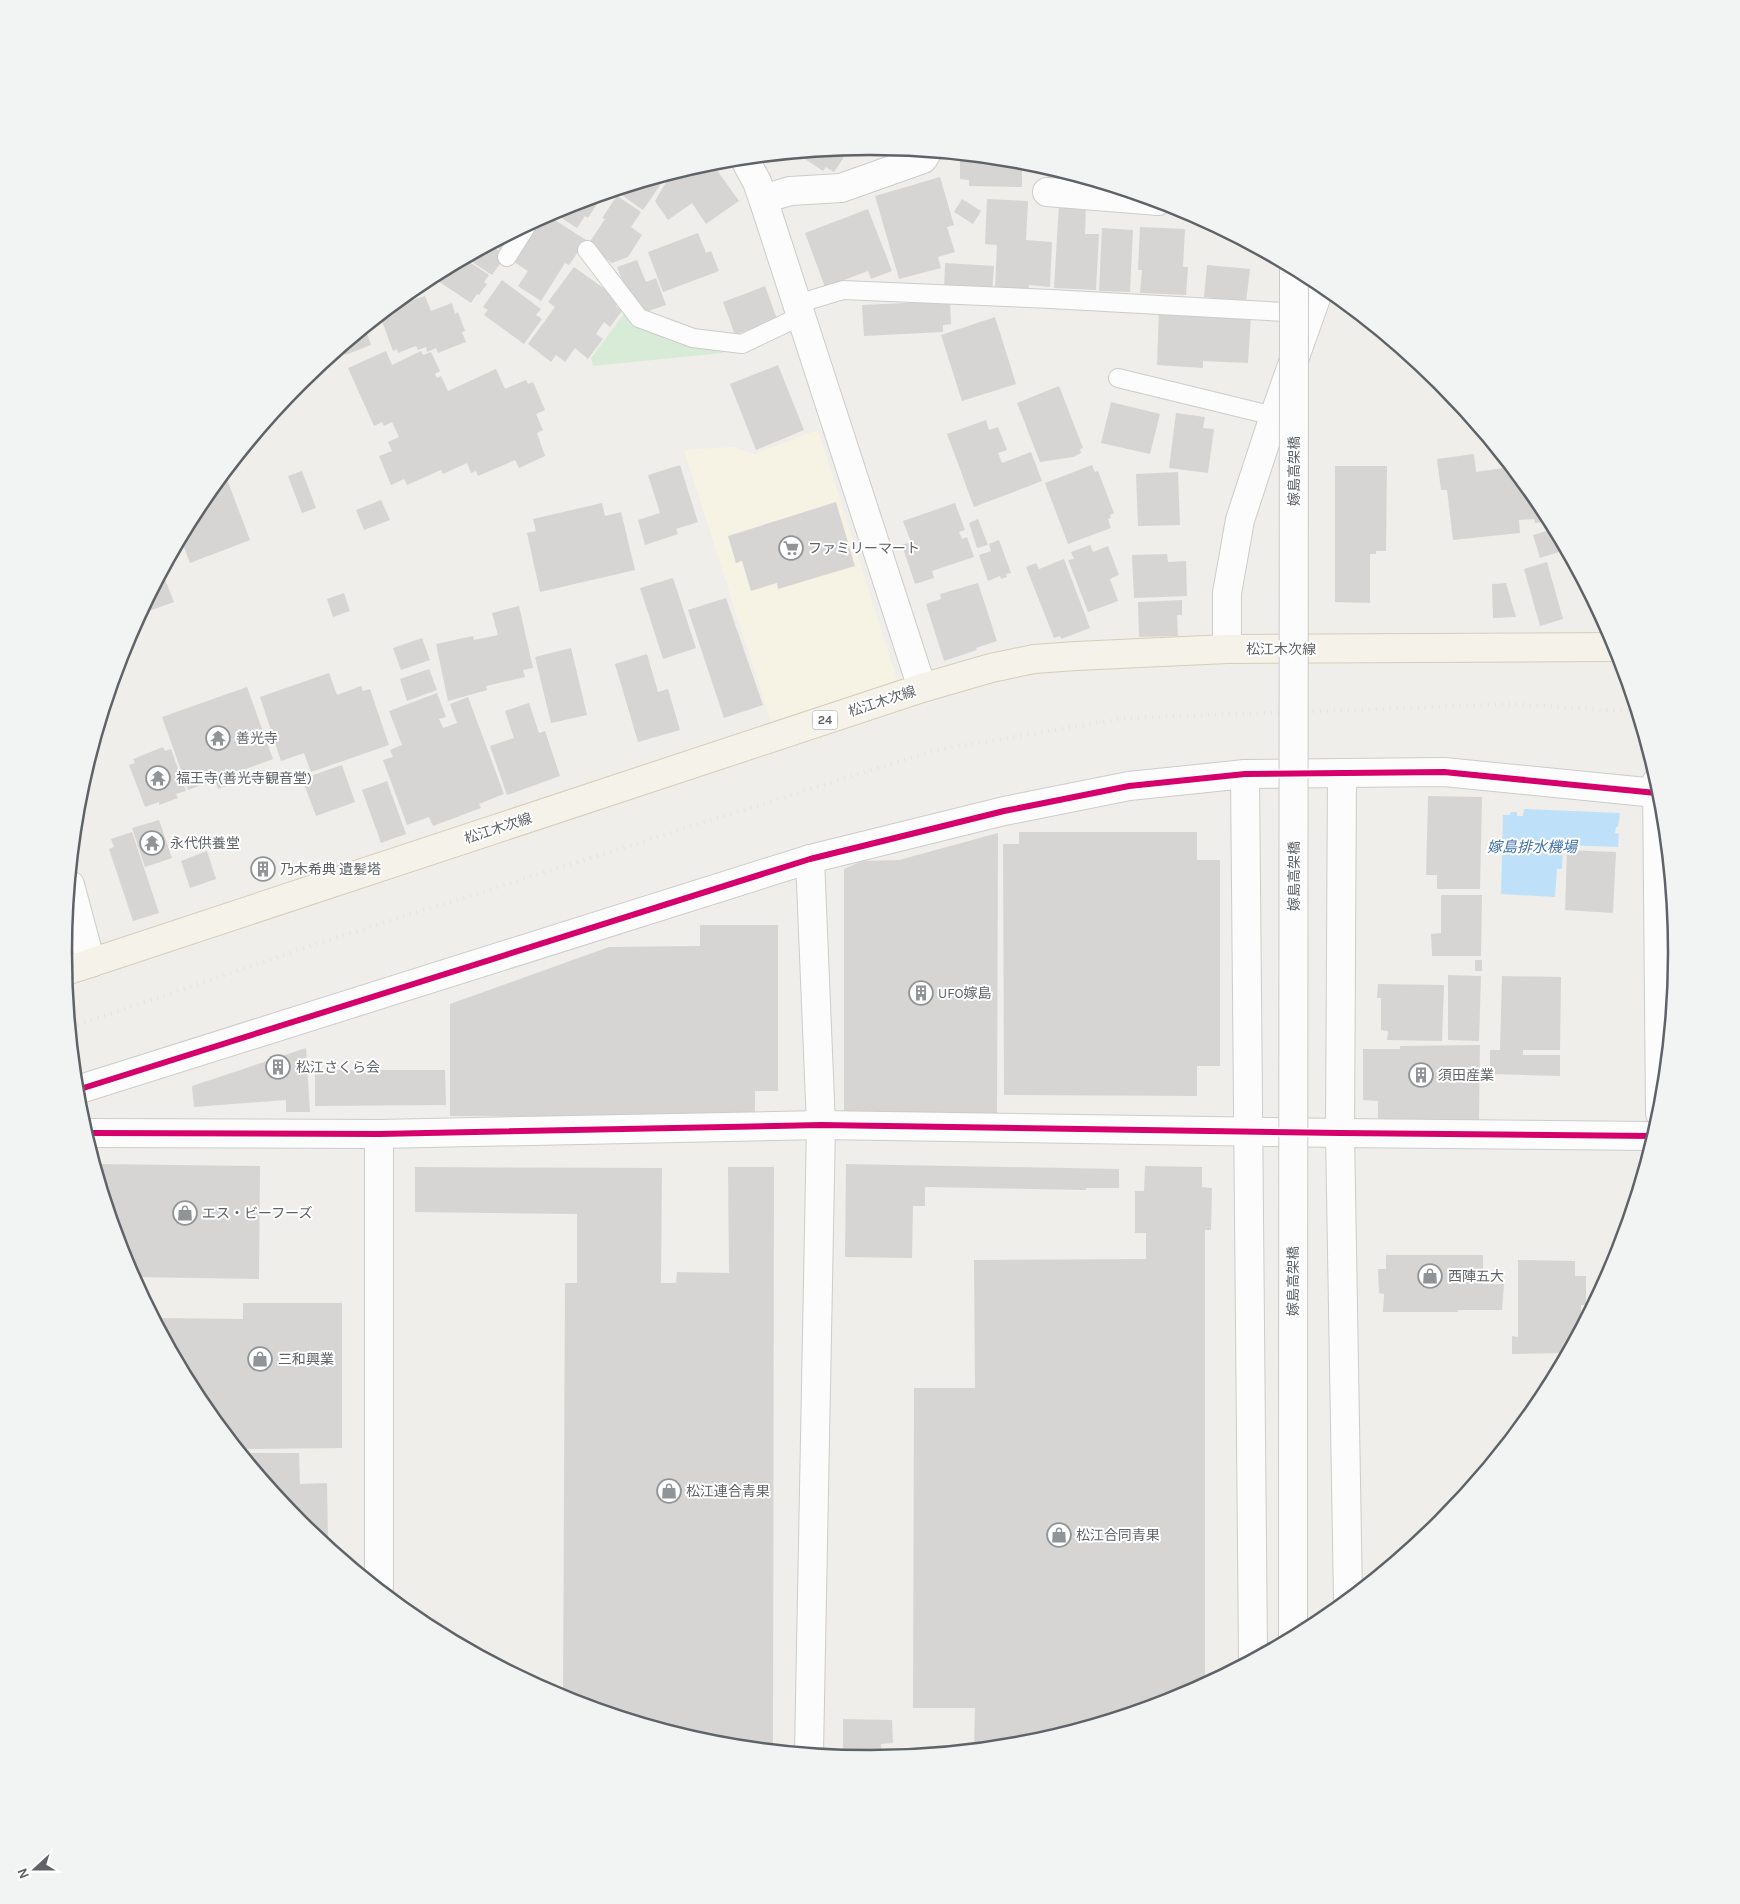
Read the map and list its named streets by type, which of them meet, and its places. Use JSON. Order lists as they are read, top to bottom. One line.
{"streets":{"main road":["松江木次線","24"],"street":["嫁島高架橋"]},"water":["嫁島排水機場"],"places":{"supermarket":["ファミリーマート"],"temple":["善光寺","福王寺(善光寺観音堂)","永代供養堂"],"building":["乃木希典 遺髪塔","UFO嫁島","松江さくら会","須田産業"],"shop":["エス・ビーフーズ","西陣五大","三和興業","松江連合青果","松江合同青果"]},"north":"left"}
